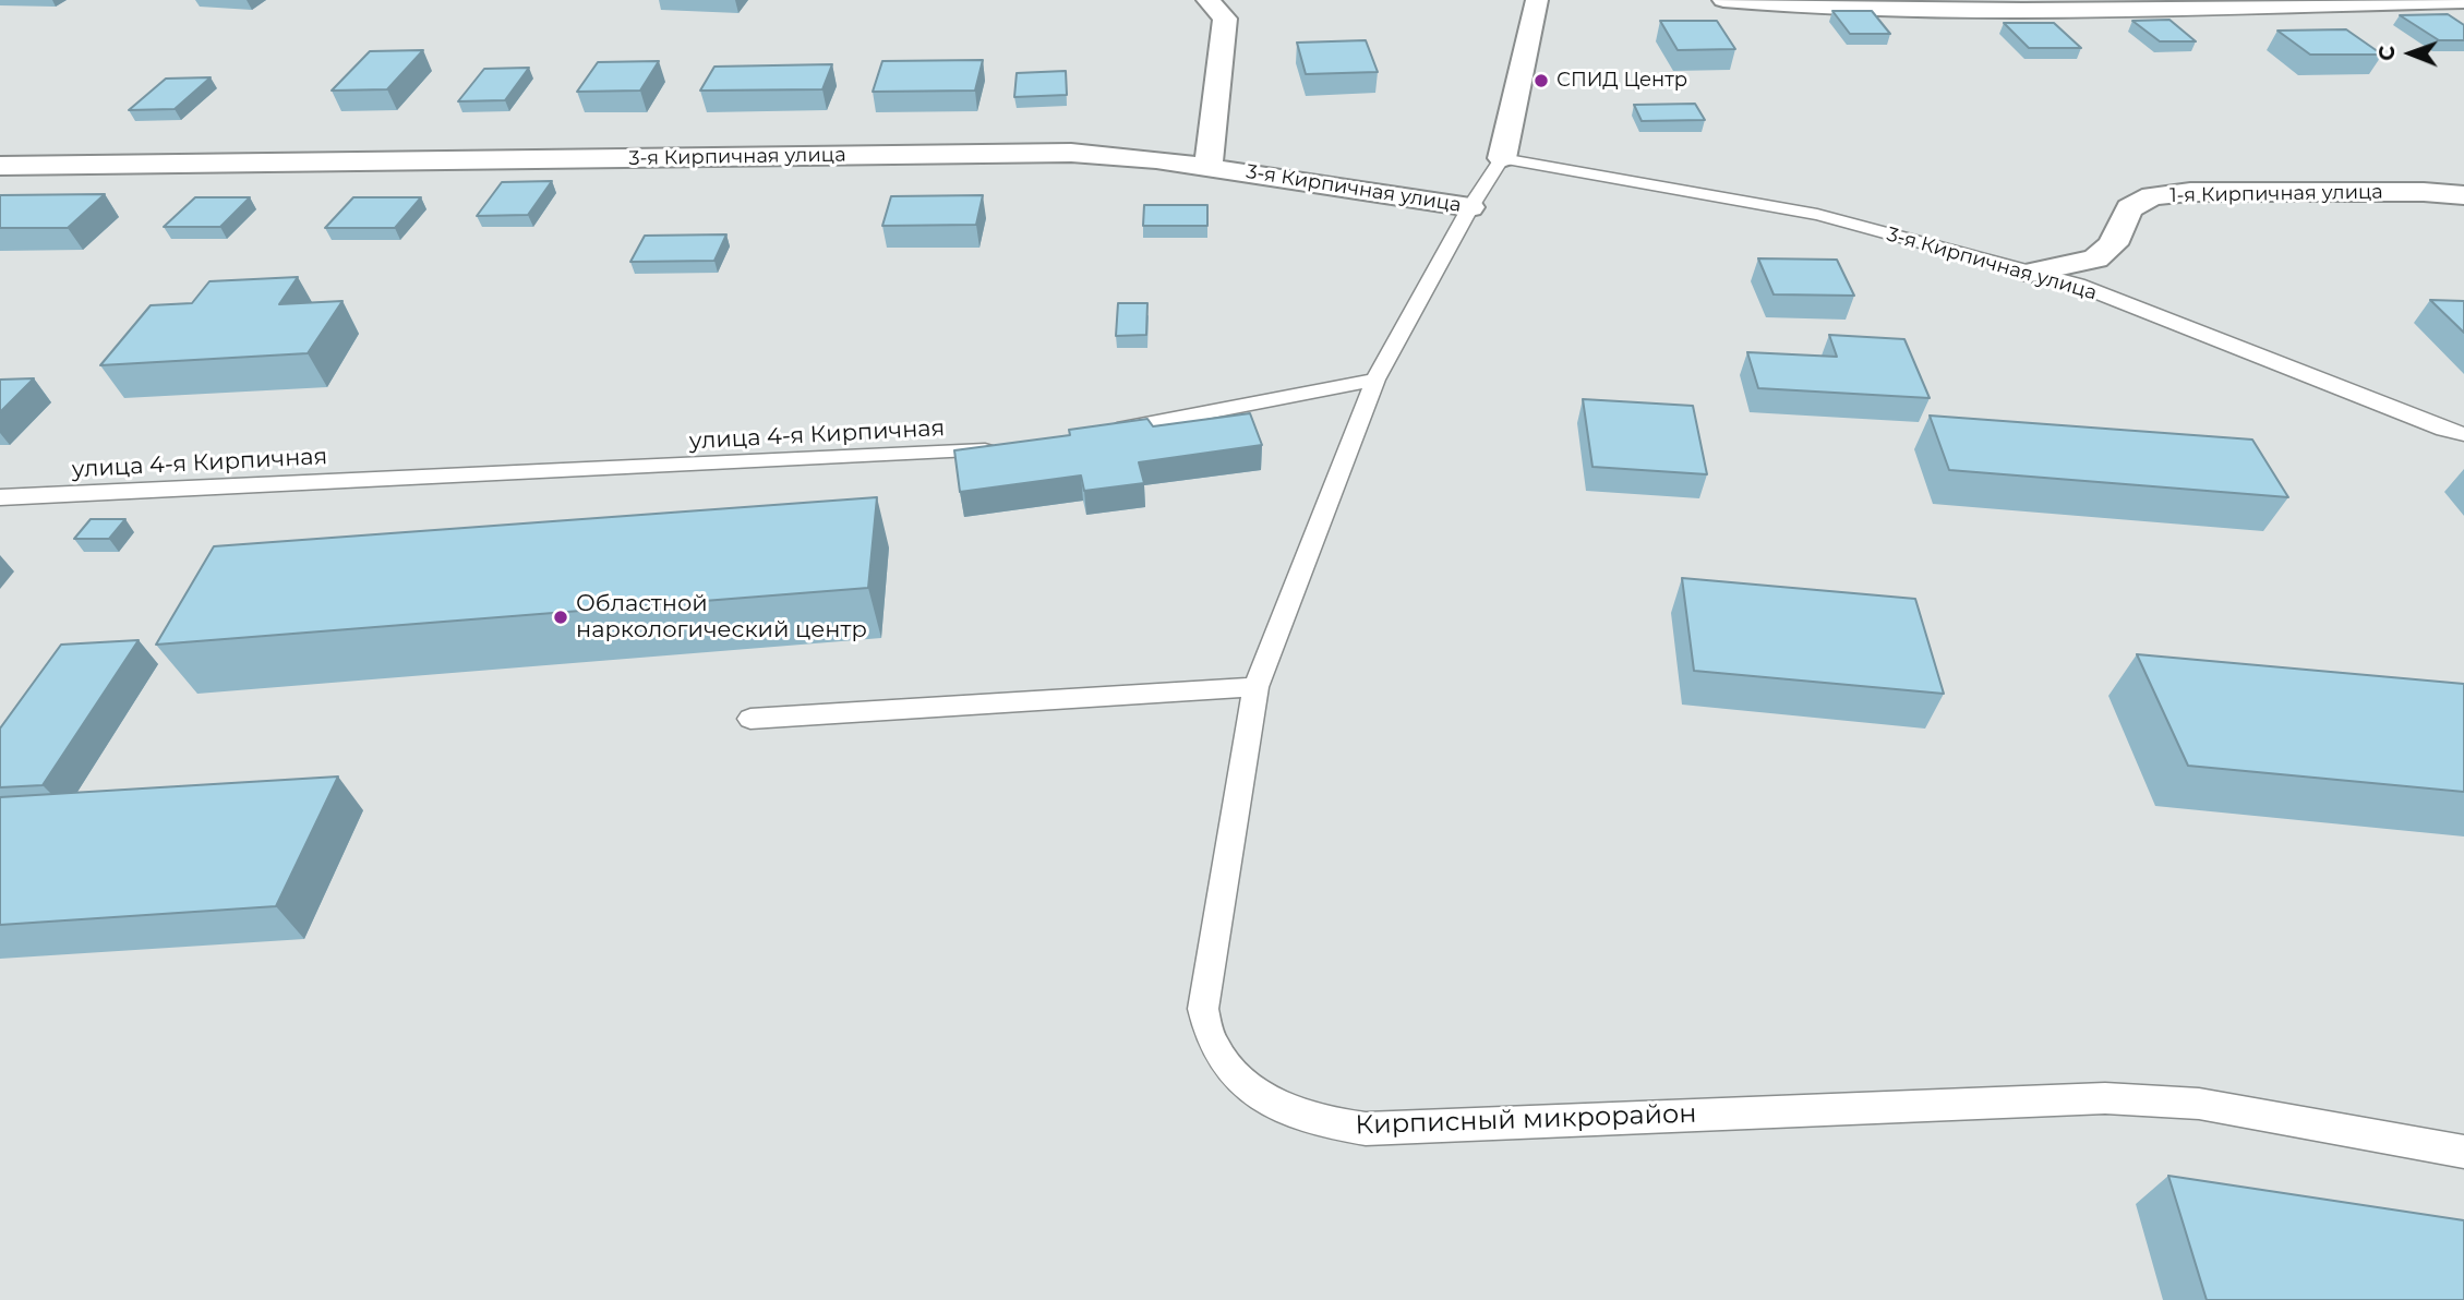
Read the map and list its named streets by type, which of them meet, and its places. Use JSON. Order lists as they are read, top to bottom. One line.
{"streets":{"street":["3-я Кирпичная улица","1-я Кирпичная улица"],"lane":["улица 4-я Кирпичная","Кирписный микрорайон"]},"crossings":[["3-я Кирпичная улица","1-я Кирпичная улица"]],"places":["СПИД Центр","Областной наркологический центр"],"north":"left"}
